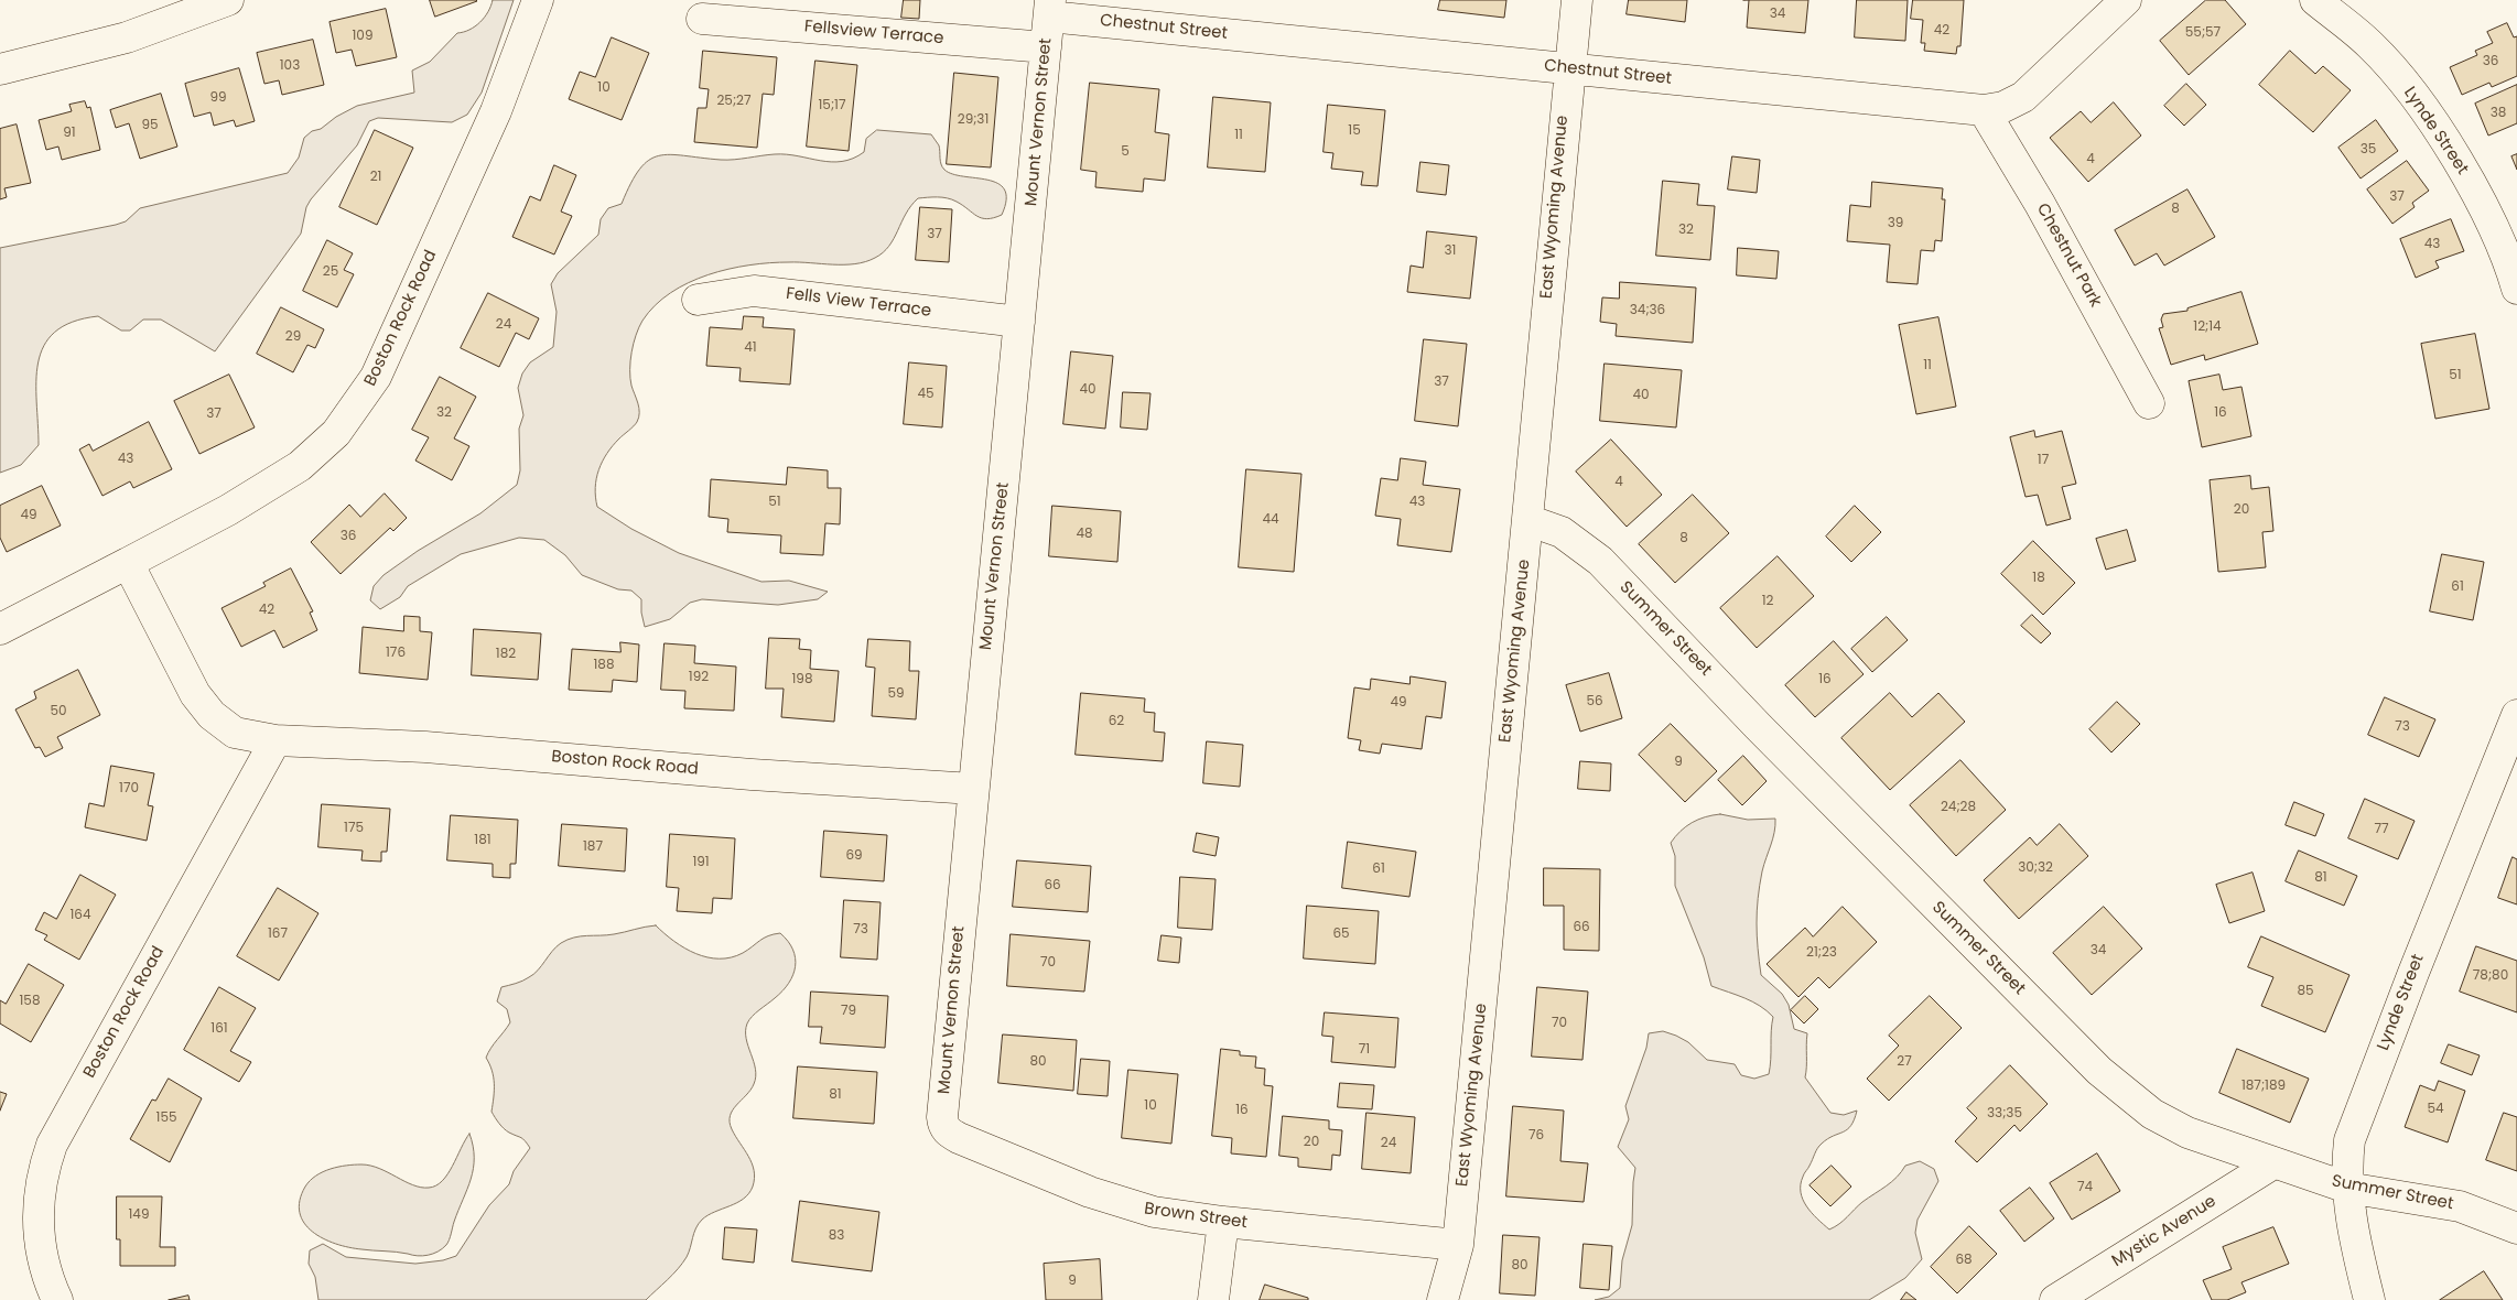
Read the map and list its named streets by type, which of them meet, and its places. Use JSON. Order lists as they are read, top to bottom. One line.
{"streets":{"street":["Chestnut Street","Fellsview Terrace","Mount Vernon Street","Lynde Street","East Wyoming Avenue","Chestnut Park","Fells View Terrace","Boston Rock Road","Summer Street","Brown Street","Mystic Avenue"]},"crossings":[["Chestnut Street","Mount Vernon Street"],["Chestnut Street","East Wyoming Avenue"],["Chestnut Street","Chestnut Park"],["Fellsview Terrace","Mount Vernon Street"],["Mount Vernon Street","Fells View Terrace"],["Mount Vernon Street","Boston Rock Road"],["Mount Vernon Street","Brown Street"],["Lynde Street","Summer Street"],["East Wyoming Avenue","Summer Street"],["East Wyoming Avenue","Brown Street"],["Summer Street","Mystic Avenue"]],"house_numbers":["34","42","55;57","109","36","103","10","99","25;27","15;17","38","29;31","95","15","91","11","35","5","4","21","37","8","39","32","37","43","31","25","34;36","24","12;14","29","41","11","51","37","40","45","40","32","16","37","43","17","4","51","43","20","49","44","48","36","8","18","61","12","42","176","182","188","192","198","16","59","56","49","50","62","73","9","170","24;28","175","77","181","187","69","191","30;32","61","81","66","164","66","73","167","65","34","21;23","70","78;80","85","158","79","70","161","71","80","27","187;189","81","10","54","16","33;35","155","76","20","24","74","149","83","68","80","9"]}
